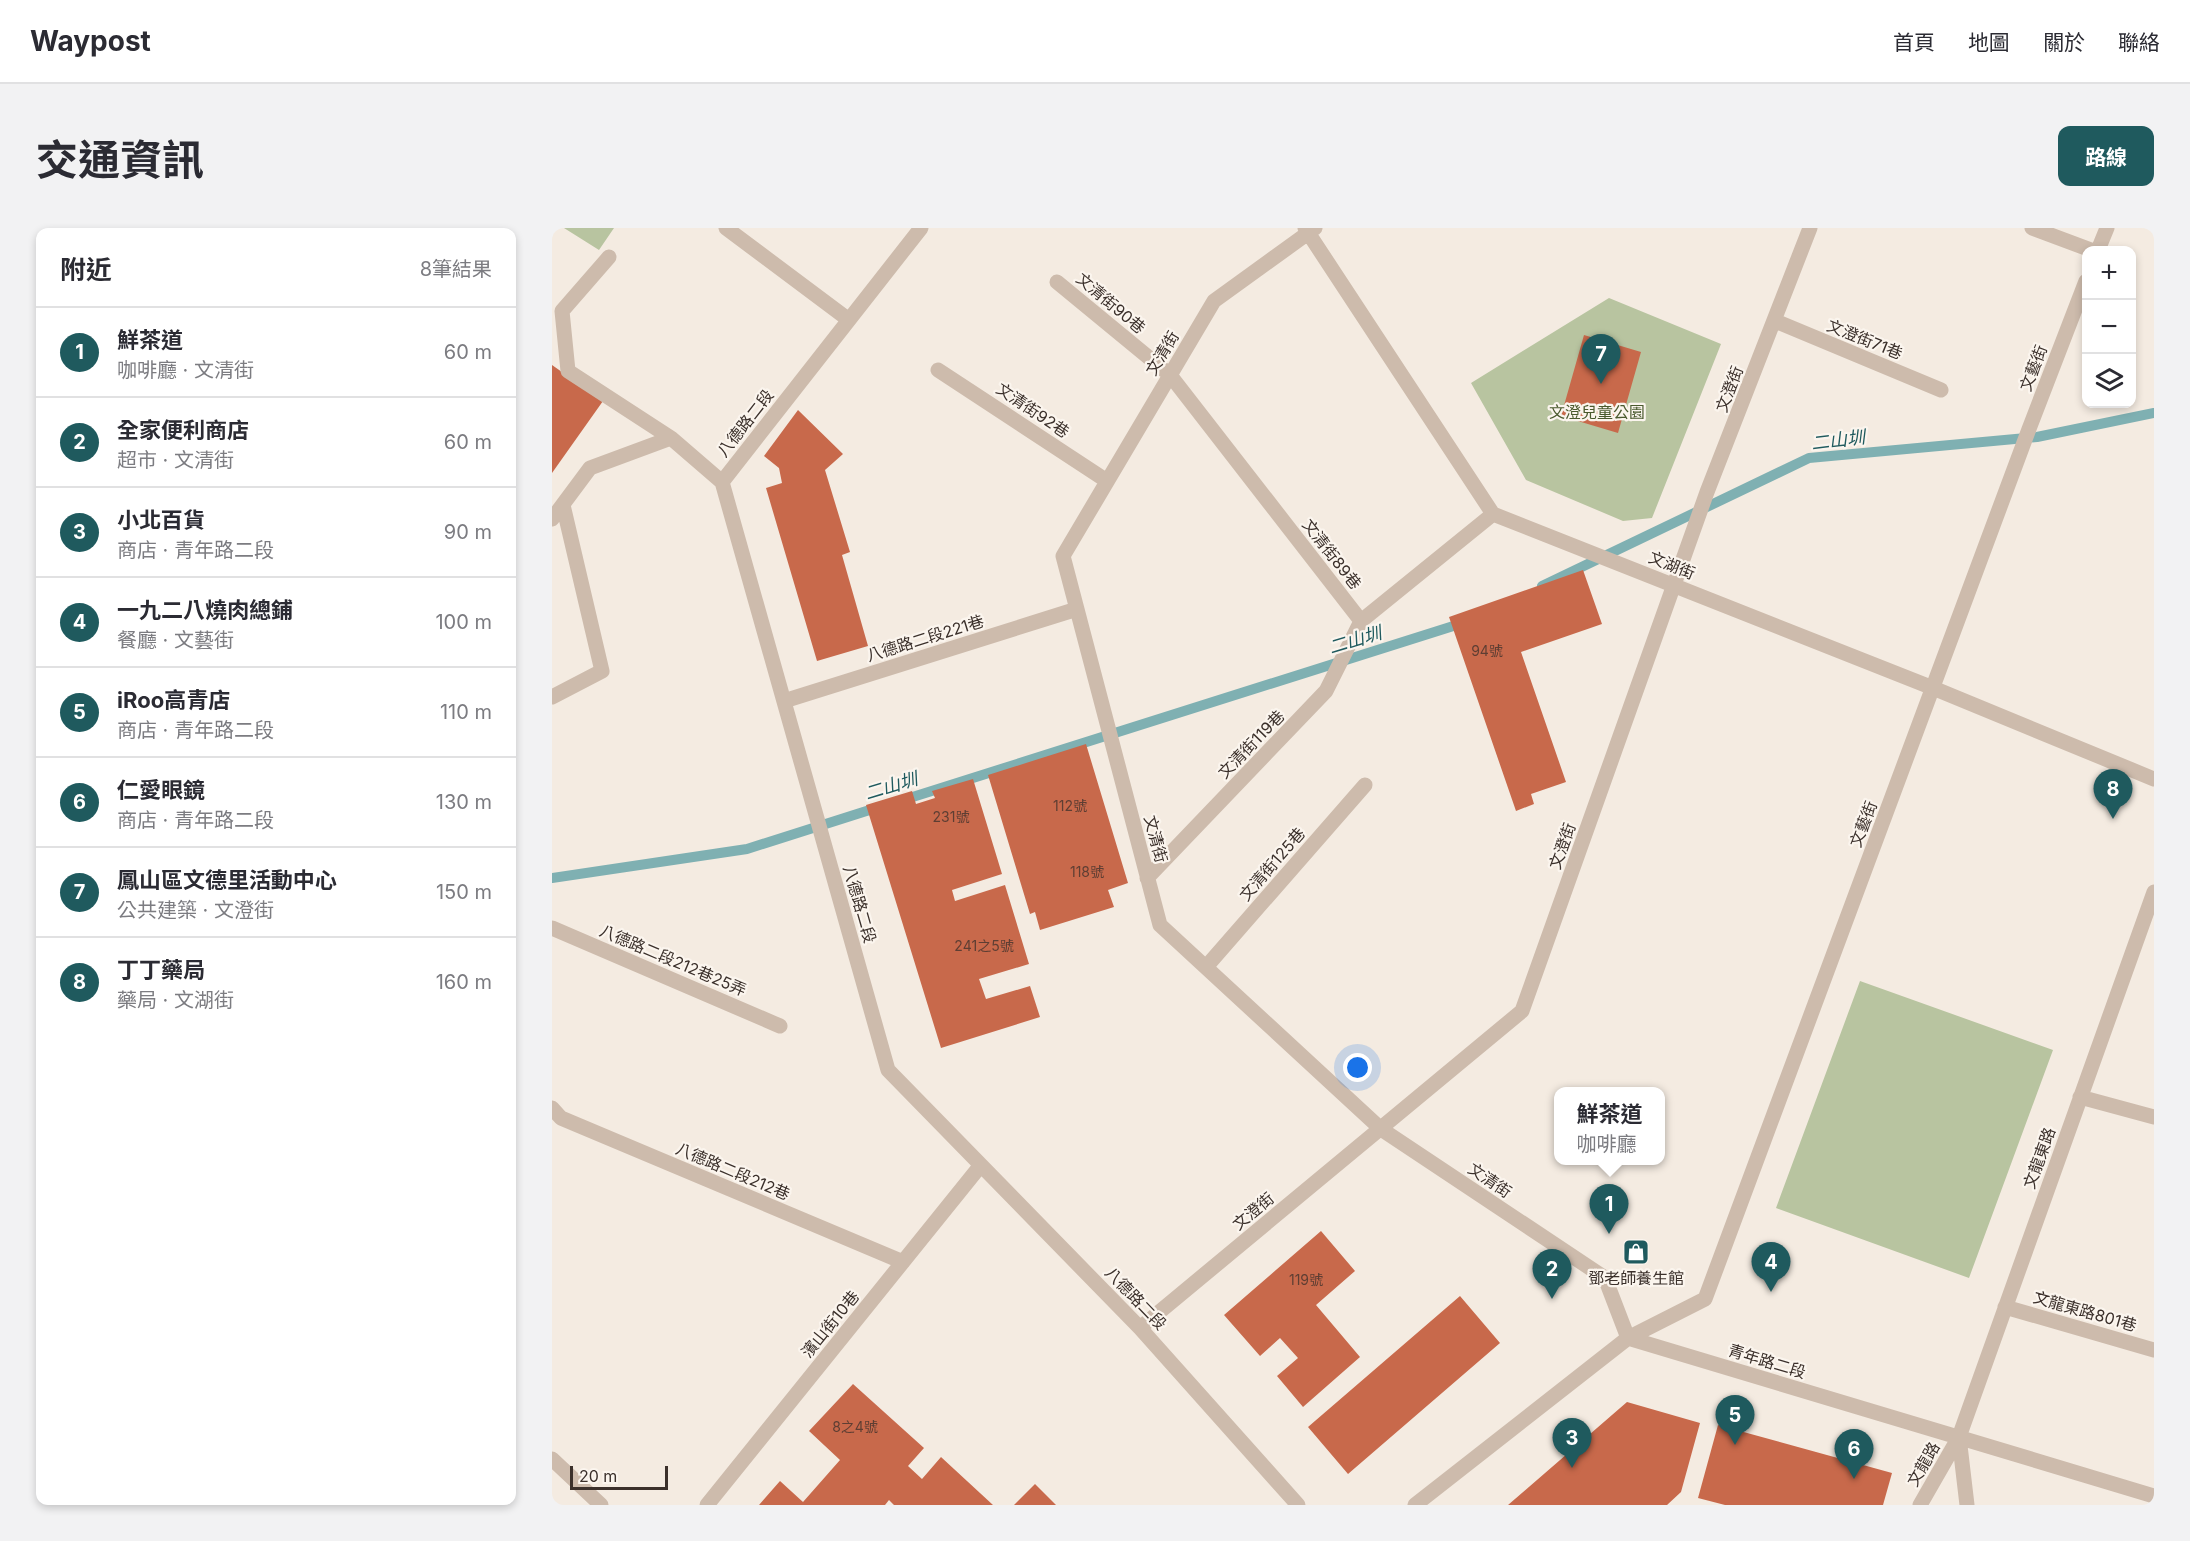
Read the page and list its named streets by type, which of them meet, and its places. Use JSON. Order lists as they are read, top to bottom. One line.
{"streets":{"street":["文清街90巷","文澄街71巷","文清街","文藝街","文澄街","文清街92巷","八德路二段","文清街89巷","文湖街","八德路二段221巷","文清街119巷","文清街125巷","八德路二段212巷25弄","文龍東路","八德路二段212巷","文龍東路801巷","濱山街10巷","青年路二段","文龍路"]},"crossings":[["文清街90巷","文清街"],["文清街90巷","文清街89巷"],["文澄街71巷","文澄街"],["文清街","文藝街"],["文清街","文澄街"],["文清街","文清街92巷"],["文清街","文清街89巷"],["文清街","八德路二段221巷"],["文清街","文清街119巷"],["文清街","文清街125巷"],["文清街","青年路二段"],["文藝街","文湖街"],["文藝街","青年路二段"],["文澄街","八德路二段"],["文澄街","文湖街"],["八德路二段","八德路二段221巷"],["八德路二段","濱山街10巷"],["文清街89巷","文清街119巷"],["文龍東路","文龍東路801巷"],["文龍東路","青年路二段"],["文龍東路","文龍路"],["八德路二段212巷","濱山街10巷"],["青年路二段","文龍路"]],"water":["二山圳"],"parks":["文澄兒童公園"],"places":{"shop":["鄧老師養生館"]},"house_numbers":["94號","112號","231號","118號","241之5號","119號","8之4號"],"scale_bar":"20 m","page":{"header":"Waypost","nav":["首頁","地圖","關於","聯絡"],"title":"交通資訊","buttons":"路線","heading":["附近","8筆結果"],"map_buttons":["+","−"],"list":[{"mark":"1","name":"鮮茶道","note":"咖啡廳 · 文清街","value":"60 m"},{"mark":"2","name":"全家便利商店","note":"超市 · 文清街","value":"60 m"},{"mark":"3","name":"小北百貨","note":"商店 · 青年路二段","value":"90 m"},{"mark":"4","name":"一九二八燒肉總鋪","note":"餐廳 · 文藝街","value":"100 m"},{"mark":"5","name":"iRoo高青店","note":"商店 · 青年路二段","value":"110 m"},{"mark":"6","name":"仁愛眼鏡","note":"商店 · 青年路二段","value":"130 m"},{"mark":"7","name":"鳳山區文德里活動中心","note":"公共建築 · 文澄街","value":"150 m"},{"mark":"8","name":"丁丁藥局","note":"藥局 · 文湖街","value":"160 m"}],"pins":["7","8","1","4","2","5","3","6"],"popup":["鮮茶道","咖啡廳"],"scale":"20 m"}}
